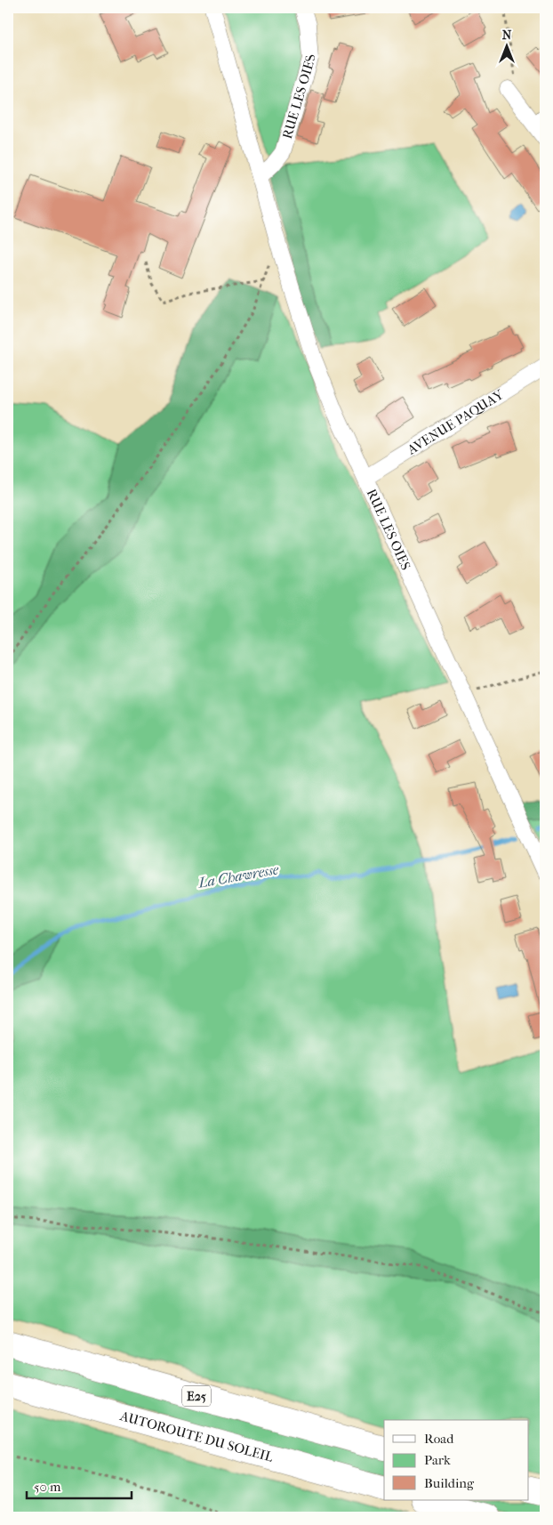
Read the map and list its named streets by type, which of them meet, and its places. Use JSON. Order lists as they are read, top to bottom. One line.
{"streets":{"highway":["E25","AUTOROUTE DU SOLEIL"],"street":["RUE LES OIES","AVENUE PAQUAY"]},"crossings":[["RUE LES OIES","AVENUE PAQUAY"]],"water":["La Chawresse"],"legend":["Road","Park","Building"],"scale_bar":"50 m","north":"top"}
